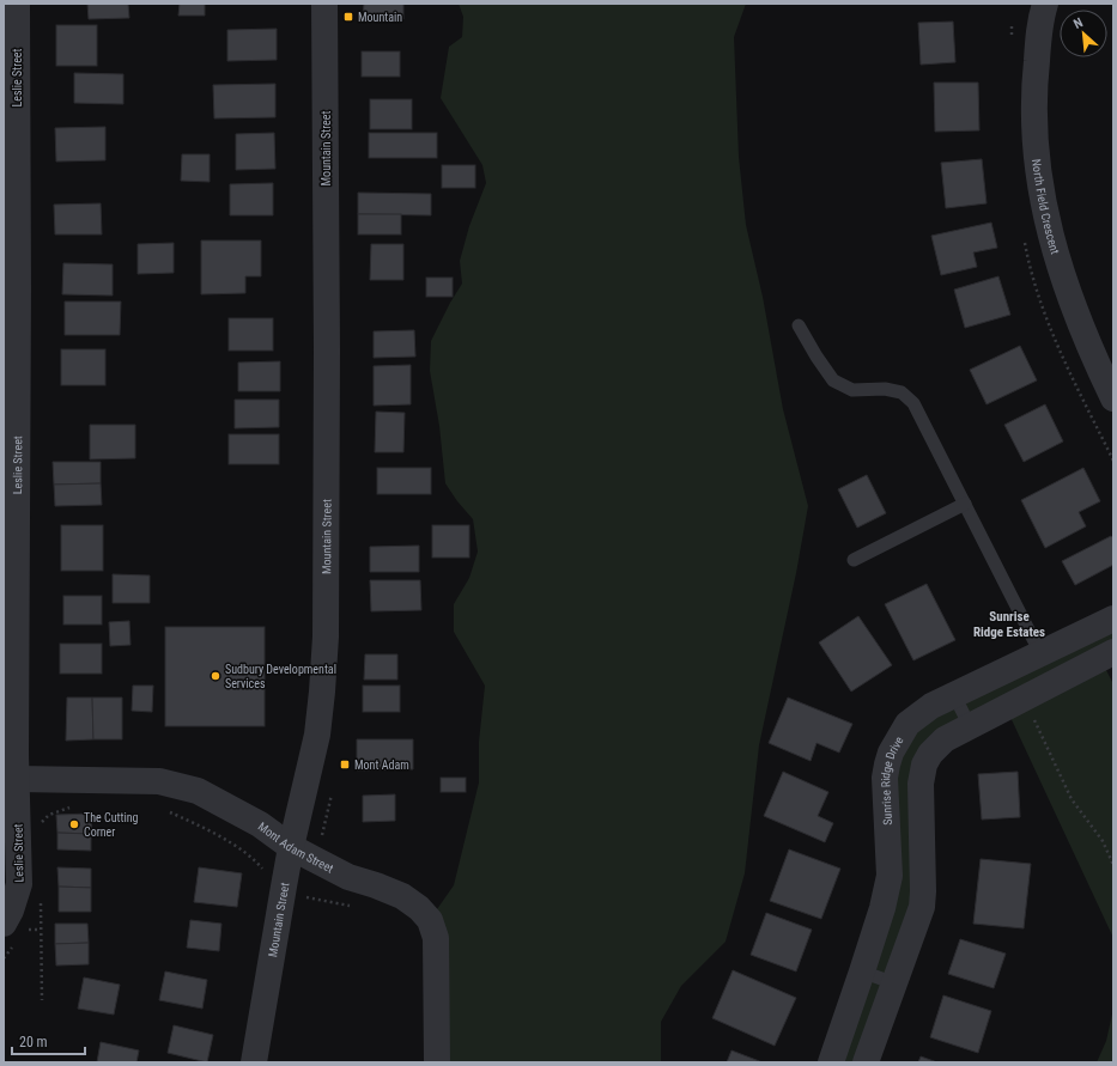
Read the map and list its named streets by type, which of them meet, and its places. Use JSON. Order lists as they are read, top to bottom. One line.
{"streets":{"street":["Leslie Street","Mountain Street","North Field Crescent","Sunrise Ridge Drive","Mont Adam Street"]},"crossings":[["Leslie Street","Mont Adam Street"],["Mountain Street","Mont Adam Street"]],"districts":["Sunrise Ridge Estates"],"places":{"transit":["Mountain","Mont Adam"],"other":["Sudbury Developmental Services","The Cutting Corner"]},"scale_bar":"20 m","north":"top left"}
